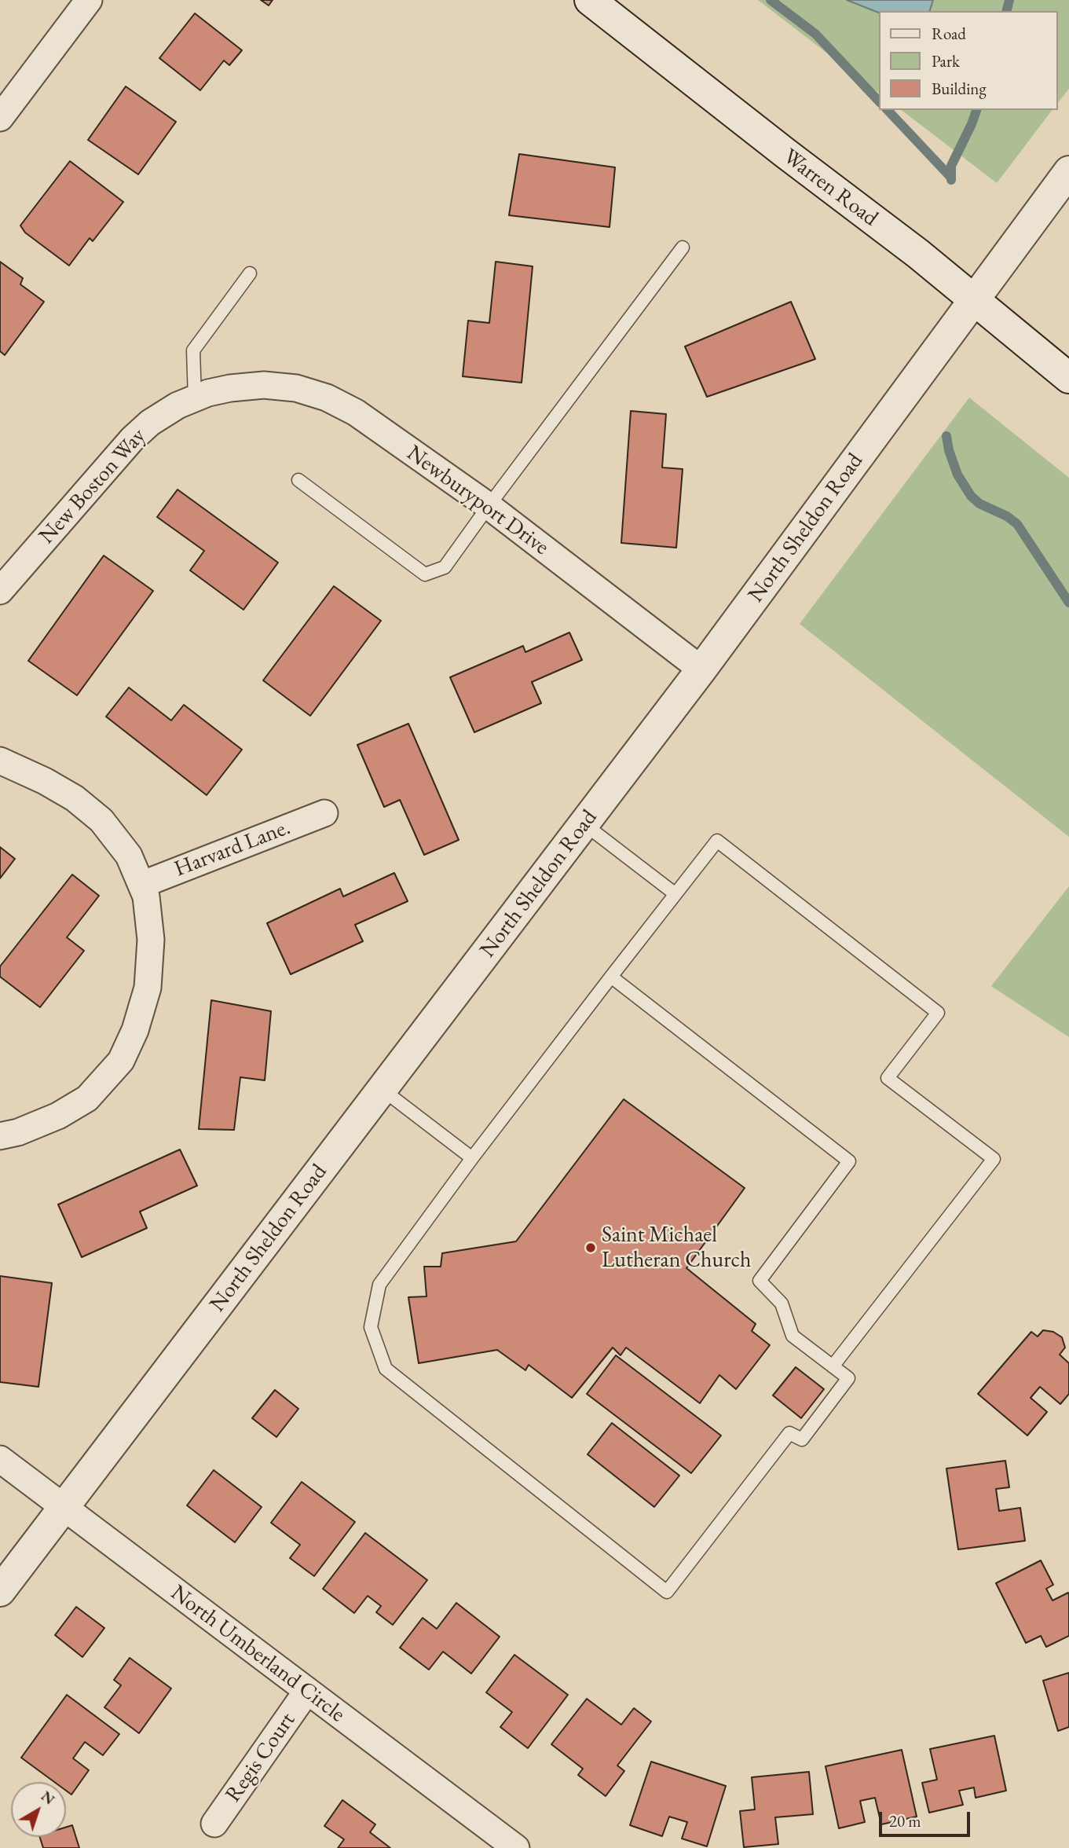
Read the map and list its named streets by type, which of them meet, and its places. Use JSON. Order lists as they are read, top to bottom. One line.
{"streets":{"street":["Warren Road","New Boston Way","Newburyport Drive","North Sheldon Road","Harvard Lane.","North Umberland Circle","Regis Court"]},"crossings":[["Warren Road","North Sheldon Road"],["New Boston Way","Newburyport Drive"],["Newburyport Drive","North Sheldon Road"],["North Sheldon Road","North Umberland Circle"],["North Umberland Circle","Regis Court"]],"places":["Saint Michael Lutheran Church"],"legend":["Road","Park","Building"],"scale_bar":"20 m","north":"top right"}
